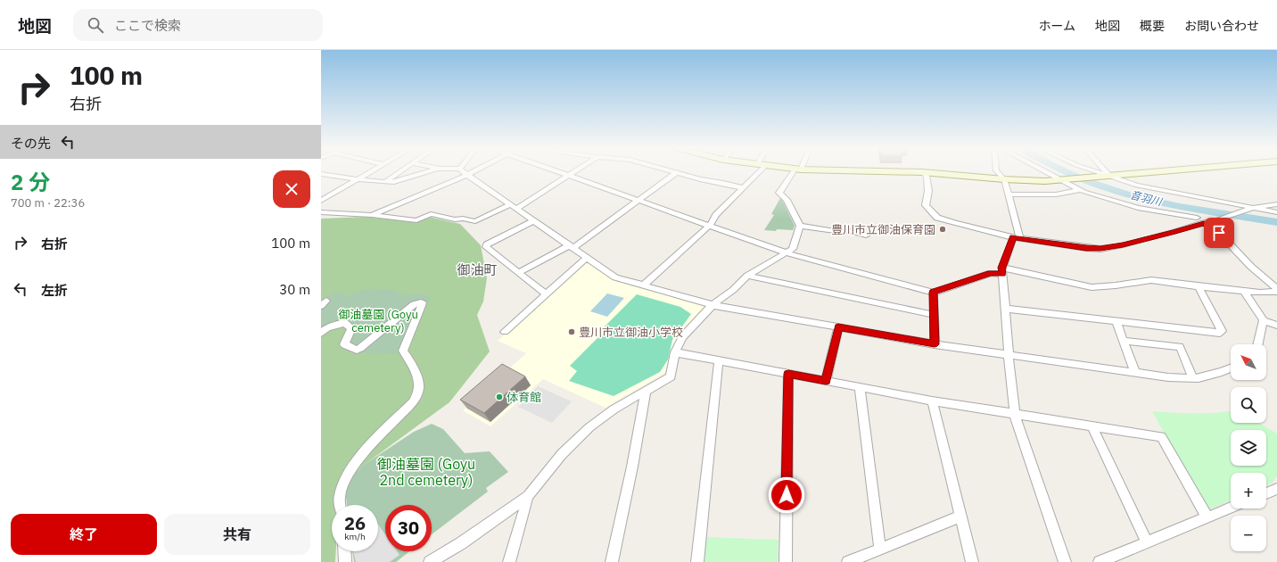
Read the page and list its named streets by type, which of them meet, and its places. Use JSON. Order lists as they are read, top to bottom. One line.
{"districts":["御油町"],"water":["音羽川"],"parks":["御油墓園 (Goyu cemetery)","御油墓園 (Goyu 2nd cemetery)"],"places":["豊川市立御油保育園","豊川市立御油小学校","体育館"],"north":"top left","page":{"header":"地図","search":"ここで検索","nav":["ホーム","地図","概要","お問い合わせ"],"turn":["100 m","右折"],"then":"その先","heading":["2 分","700 m · 22:36"],"list":[{"name":"右折","value":"100 m"},{"name":"左折","value":"30 m"}],"map_buttons":["+","−"],"speed":"26 km/h","limit":"30","buttons":["終了","共有"]}}
